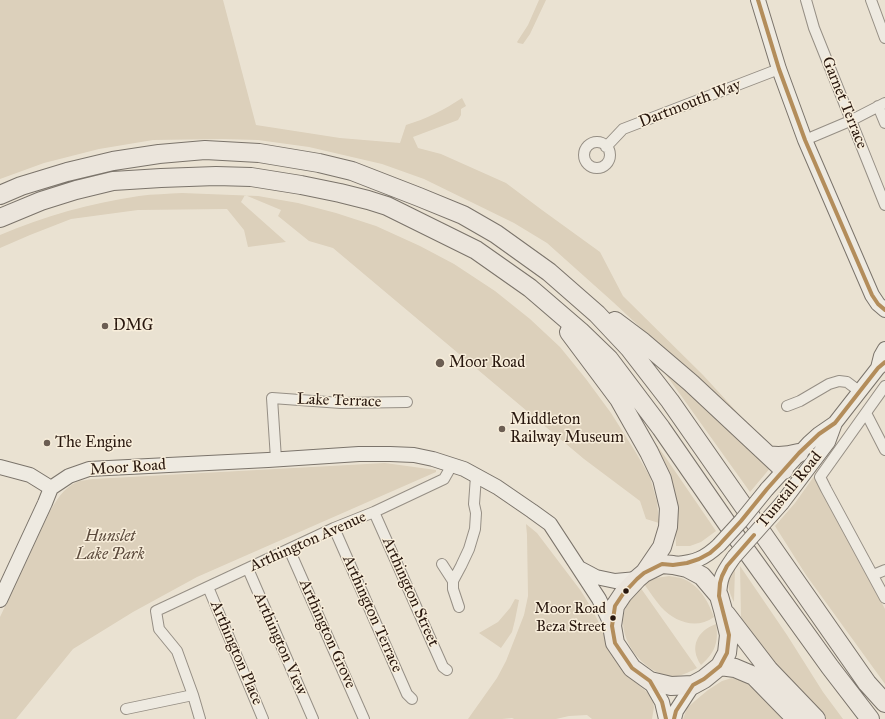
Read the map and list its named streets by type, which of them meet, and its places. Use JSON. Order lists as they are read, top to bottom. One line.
{"streets":{"street":["Garnet Terrace","Dartmouth Way","Lake Terrace","Moor Road","Tunstall Road","Arthington Avenue","Arthington Street","Arthington Terrace","Arthington Grove","Arthington View","Arthington Place"]},"crossings":[["Lake Terrace","Moor Road"],["Moor Road","Tunstall Road"],["Moor Road","Arthington Avenue"],["Arthington Avenue","Arthington Street"],["Arthington Avenue","Arthington Terrace"],["Arthington Avenue","Arthington Grove"],["Arthington Avenue","Arthington View"],["Arthington Avenue","Arthington Place"]],"parks":["Hunslet Lake Park"],"places":["DMG","Moor Road","Middleton Railway Museum","The Engine","Moor Road Beza Street"]}
